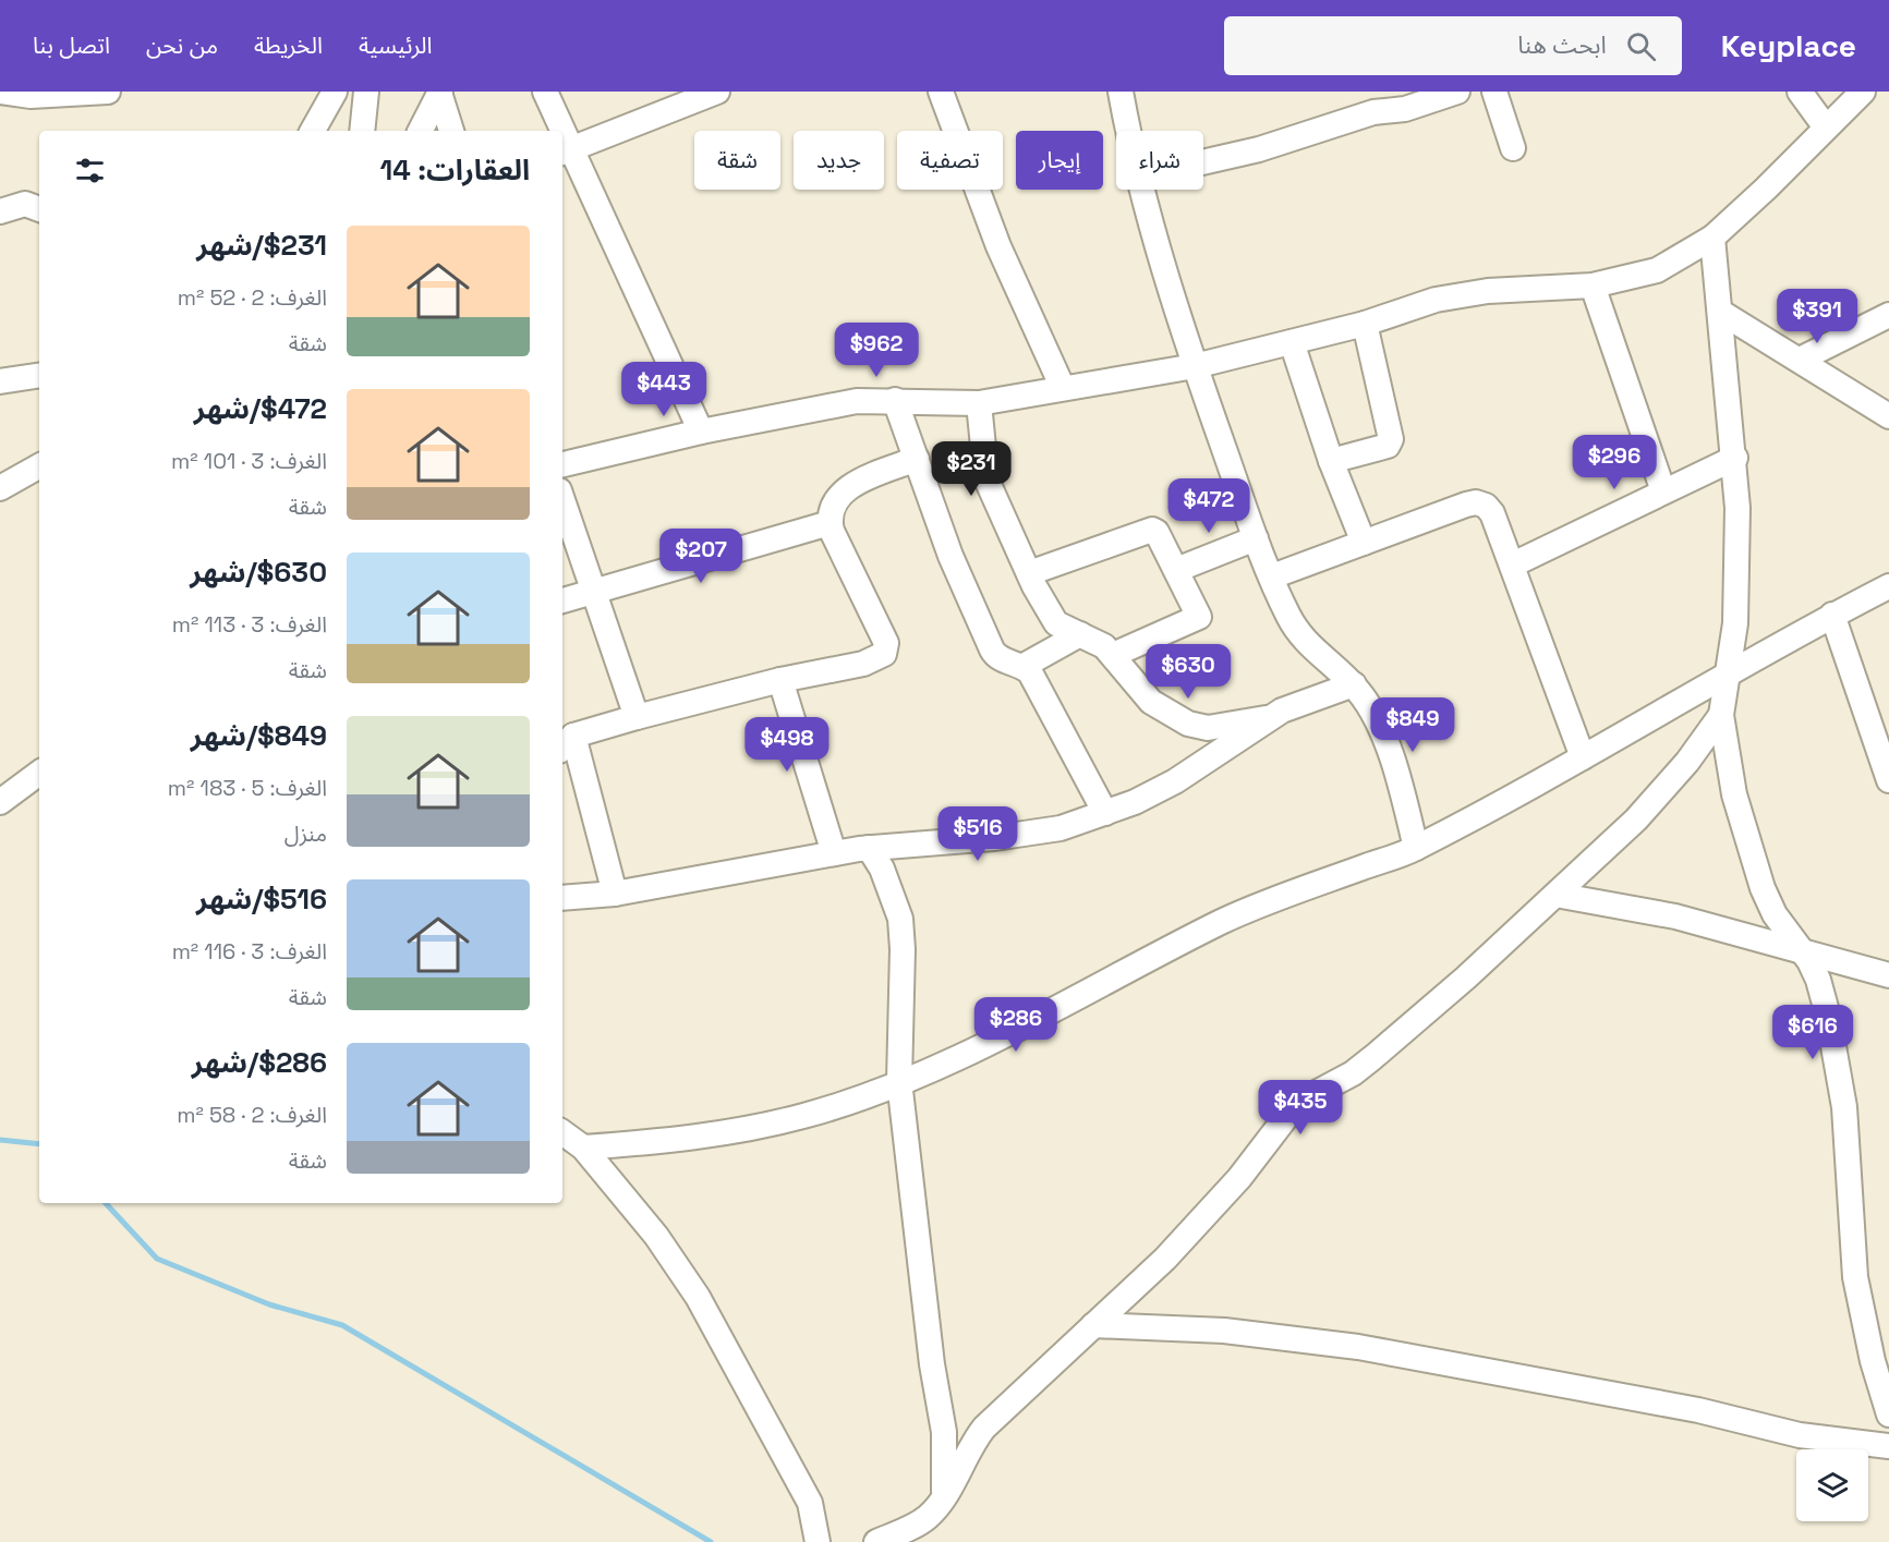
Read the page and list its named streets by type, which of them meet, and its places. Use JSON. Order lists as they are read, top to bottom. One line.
{"page":{"header":"Keyplace","search":"ابحث هنا","nav":["الرئيسية","الخريطة","من نحن","اتصل بنا"],"chip":["شراء","إيجار","تصفية","جديد","شقة"],"heading":"العقارات: 14","list":[{"name":"$231/شهر","note":"الغرف: 2 · 52 m² · شقة"},{"name":"$472/شهر","note":"الغرف: 3 · 101 m² · شقة"},{"name":"$630/شهر","note":"الغرف: 3 · 113 m² · شقة"},{"name":"$849/شهر","note":"الغرف: 5 · 183 m² · منزل"},{"name":"$516/شهر","note":"الغرف: 3 · 116 m² · شقة"},{"name":"$286/شهر","note":"الغرف: 2 · 58 m² · شقة"}],"price":["$391","$962","$443","$296","$231","$472","$207","$630","$849","$498","$516","$286","$616","$435"]}}
